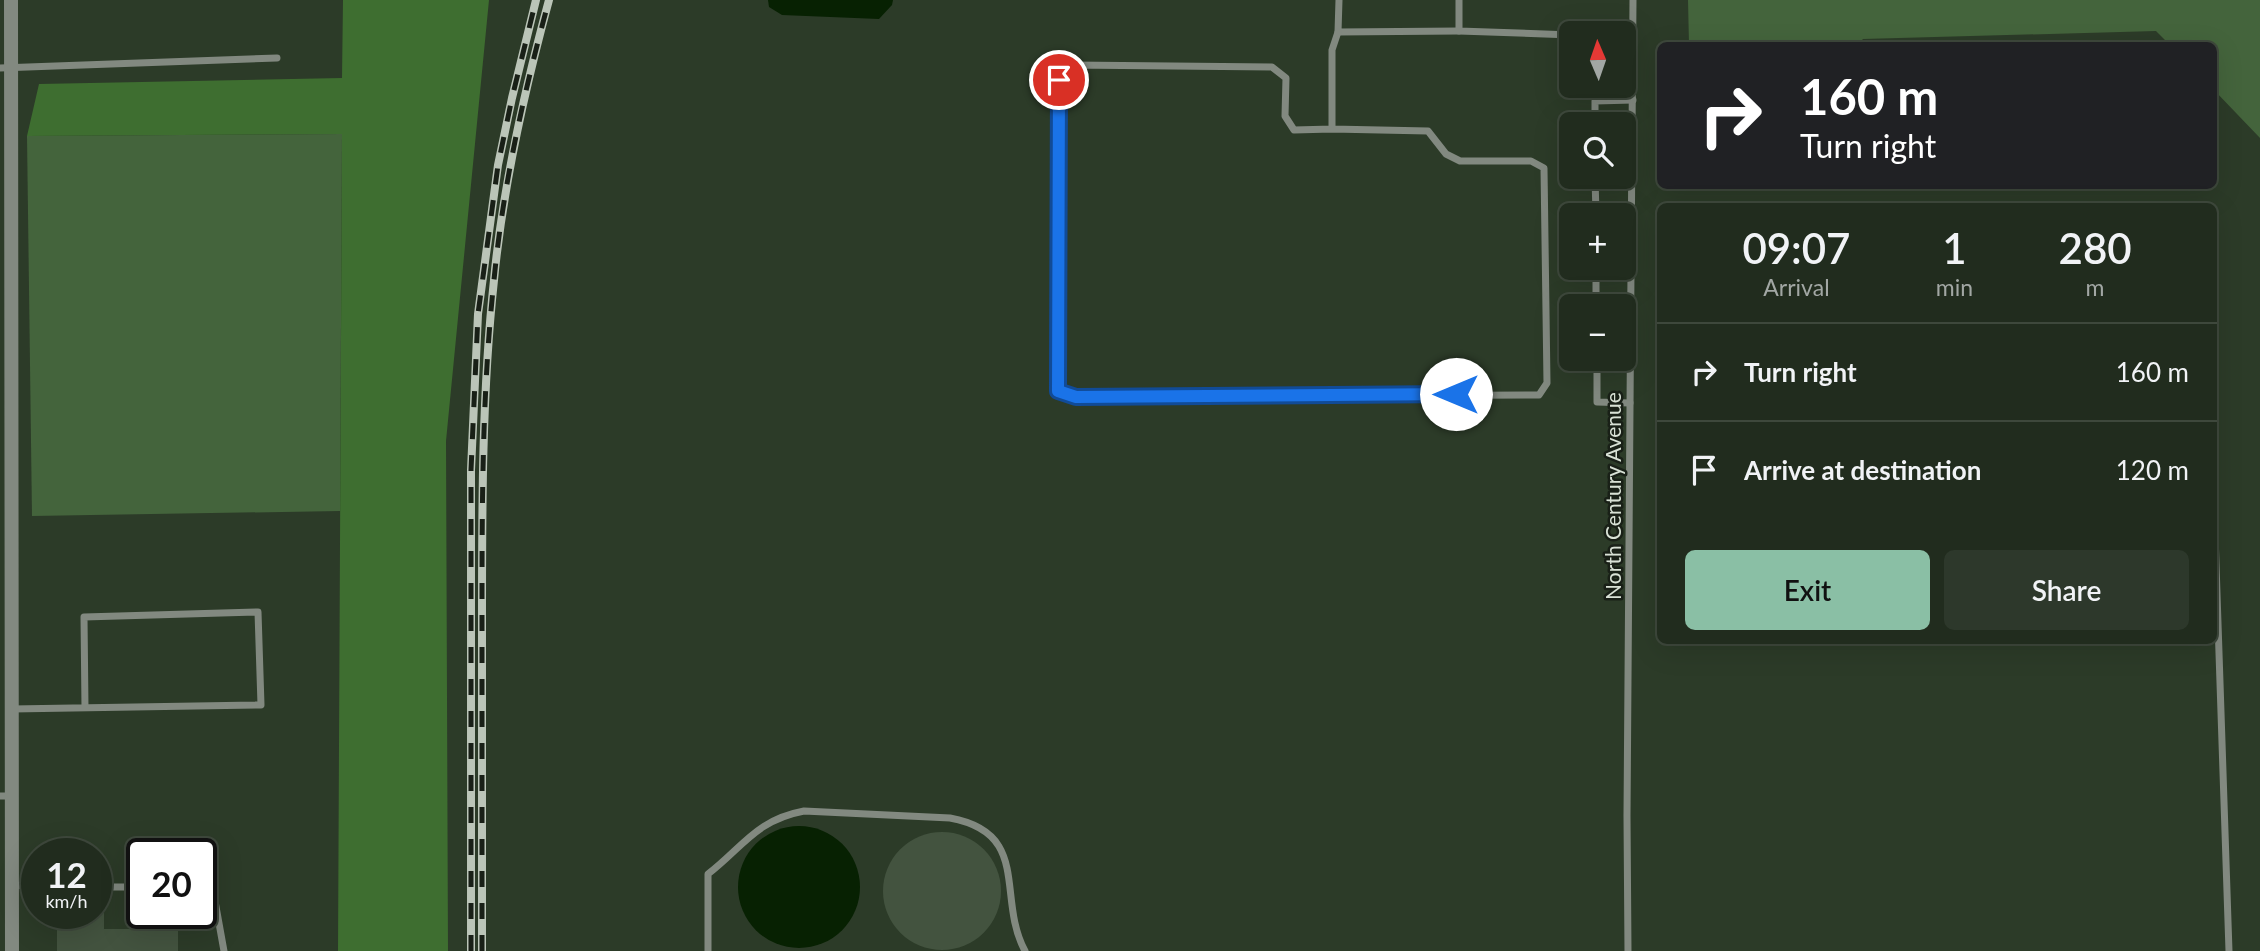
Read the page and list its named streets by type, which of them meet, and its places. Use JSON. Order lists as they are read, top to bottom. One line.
{"streets":{"lane":["North Century Avenue"]},"north":"top","page":{"map_buttons":["+","−"],"turn":["160 m","Turn right"],"eta":["09:07","Arrival","1","min","280","m"],"list":[{"name":"Turn right","value":"160 m"},{"name":"Arrive at destination","value":"120 m"}],"buttons":["Exit","Share"],"speed":"12 km/h","limit":"20"}}
